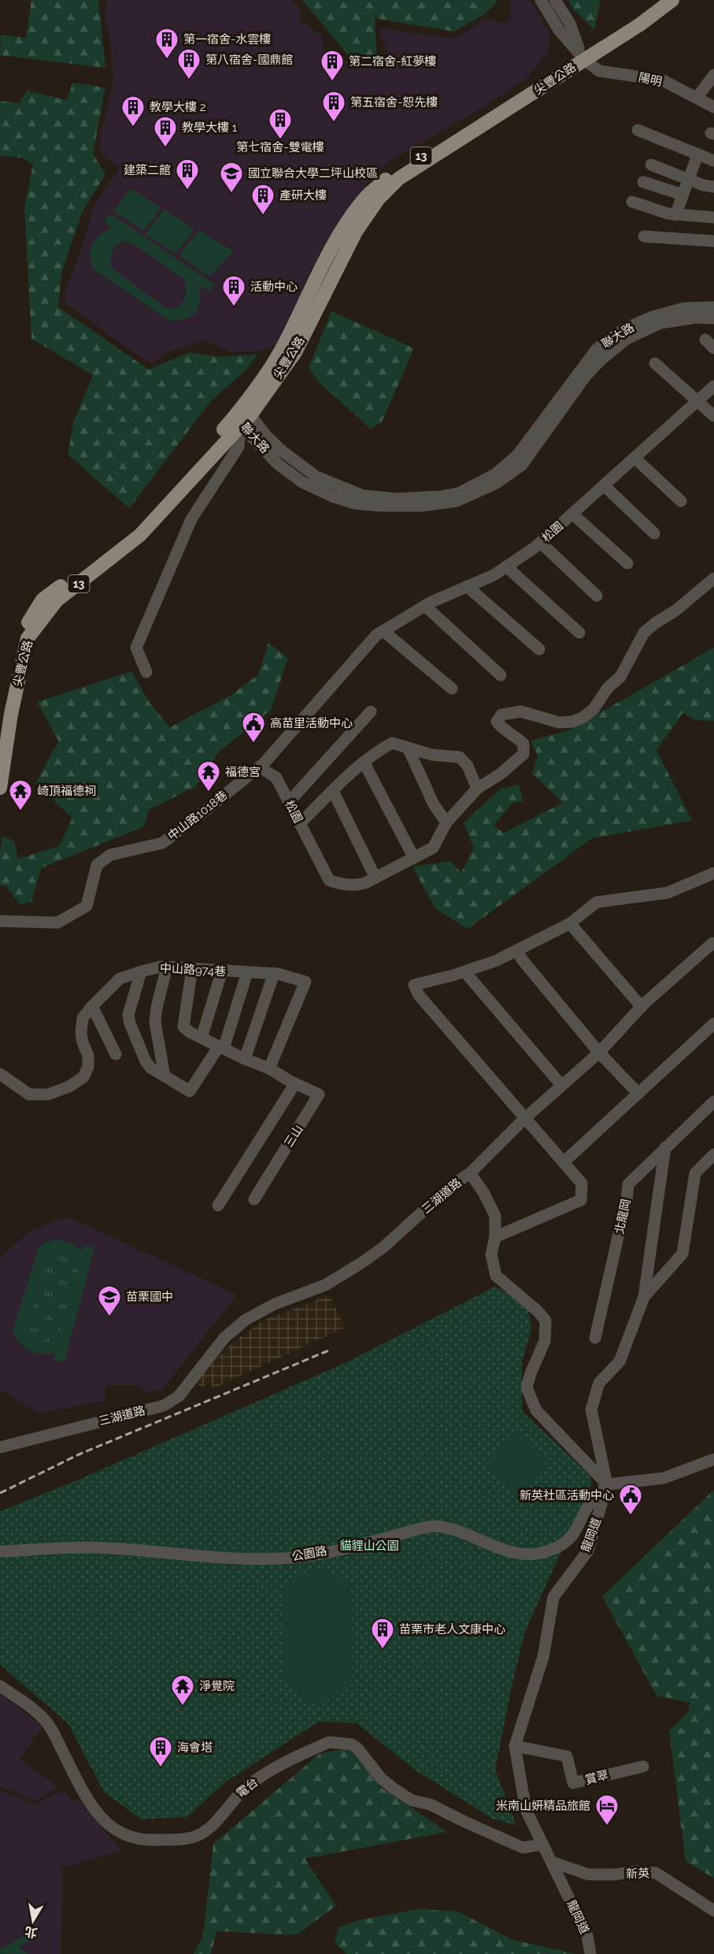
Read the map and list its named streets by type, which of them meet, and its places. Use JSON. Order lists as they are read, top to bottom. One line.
{"streets":{"main road":["尖豐公路","13"],"street":["陽明","聯大路","松園","中山路1018巷","中山路974巷","三山","三湖道路","北龍岡","龍岡道","公園路","賞翠","電台","新英"]},"crossings":[["尖豐公路","陽明"],["尖豐公路","聯大路"],["松園","中山路1018巷"],["中山路974巷","三山"],["三湖道路","龍岡道"],["三湖道路","公園路"],["龍岡道","公園路"],["龍岡道","賞翠"],["龍岡道","電台"],["龍岡道","新英"]],"parks":["貓貍山公園"],"places":{"building":["第一宿舍-水雲樓","第八宿舍-國鼎館","第二宿舍-紅夢樓","第五宿舍-恕先樓","教學大樓 2","第七宿舍-雙電樓","教學大樓 1","建築二館","產研大樓","活動中心","苗栗市老人文康中心","海會塔"],"school or university":["國立聯合大學二坪山校區","苗栗國中"],"public building":["高苗里活動中心","新英社區活動中心"],"temple":["福德宮","崎頂福德祠","淨覺院"],"hotel":["米南山妍精品旅館"]},"north":"bottom"}
